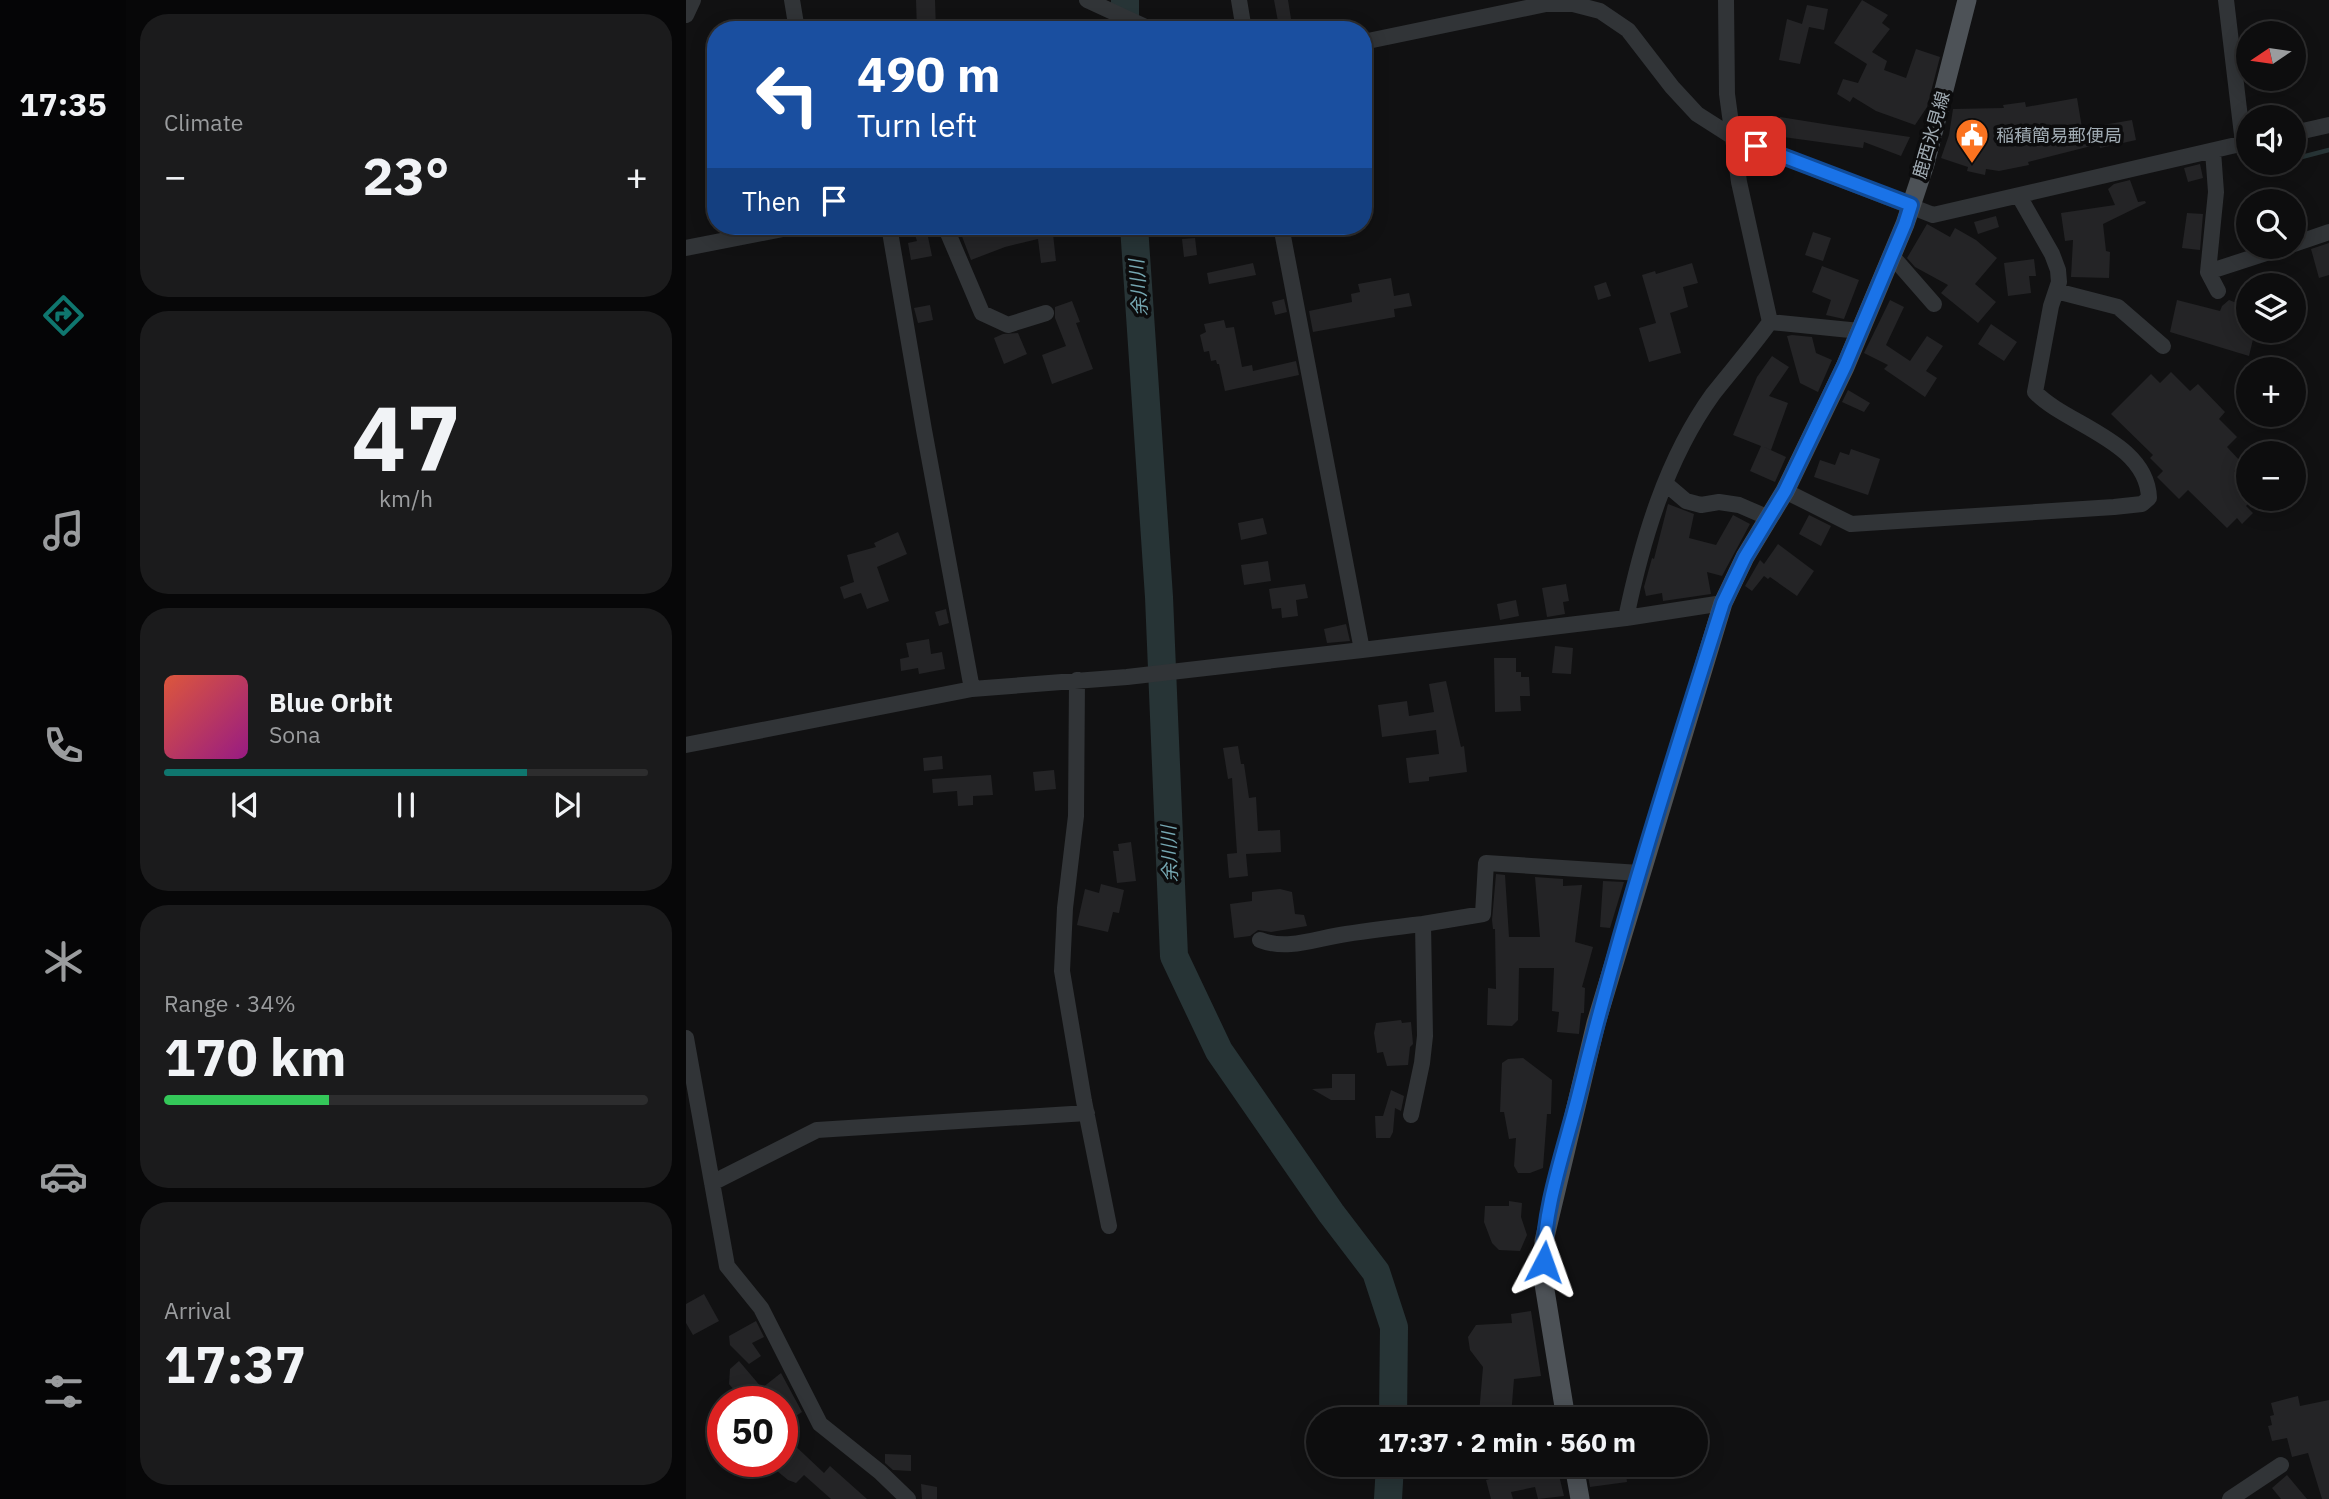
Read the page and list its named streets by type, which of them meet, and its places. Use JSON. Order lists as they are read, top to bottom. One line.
{"streets":{"main road":["鹿西氷見線"]},"water":["余川川"],"places":{"public building":["稲積簡易郵便局"]},"north":"left","page":{"tabs":"17:35","tile":["Climate",["47","km/h"],["Range · 34%","170 km"],["Arrival","17:37"]],"map_buttons":["+","−"],"turn":["490 m","Turn left"],"heat":["−","23°","+"],"then":"Then","song":["Blue Orbit","Sona"],"limit":"50","trip":"17:37 · 2 min · 560 m"}}
